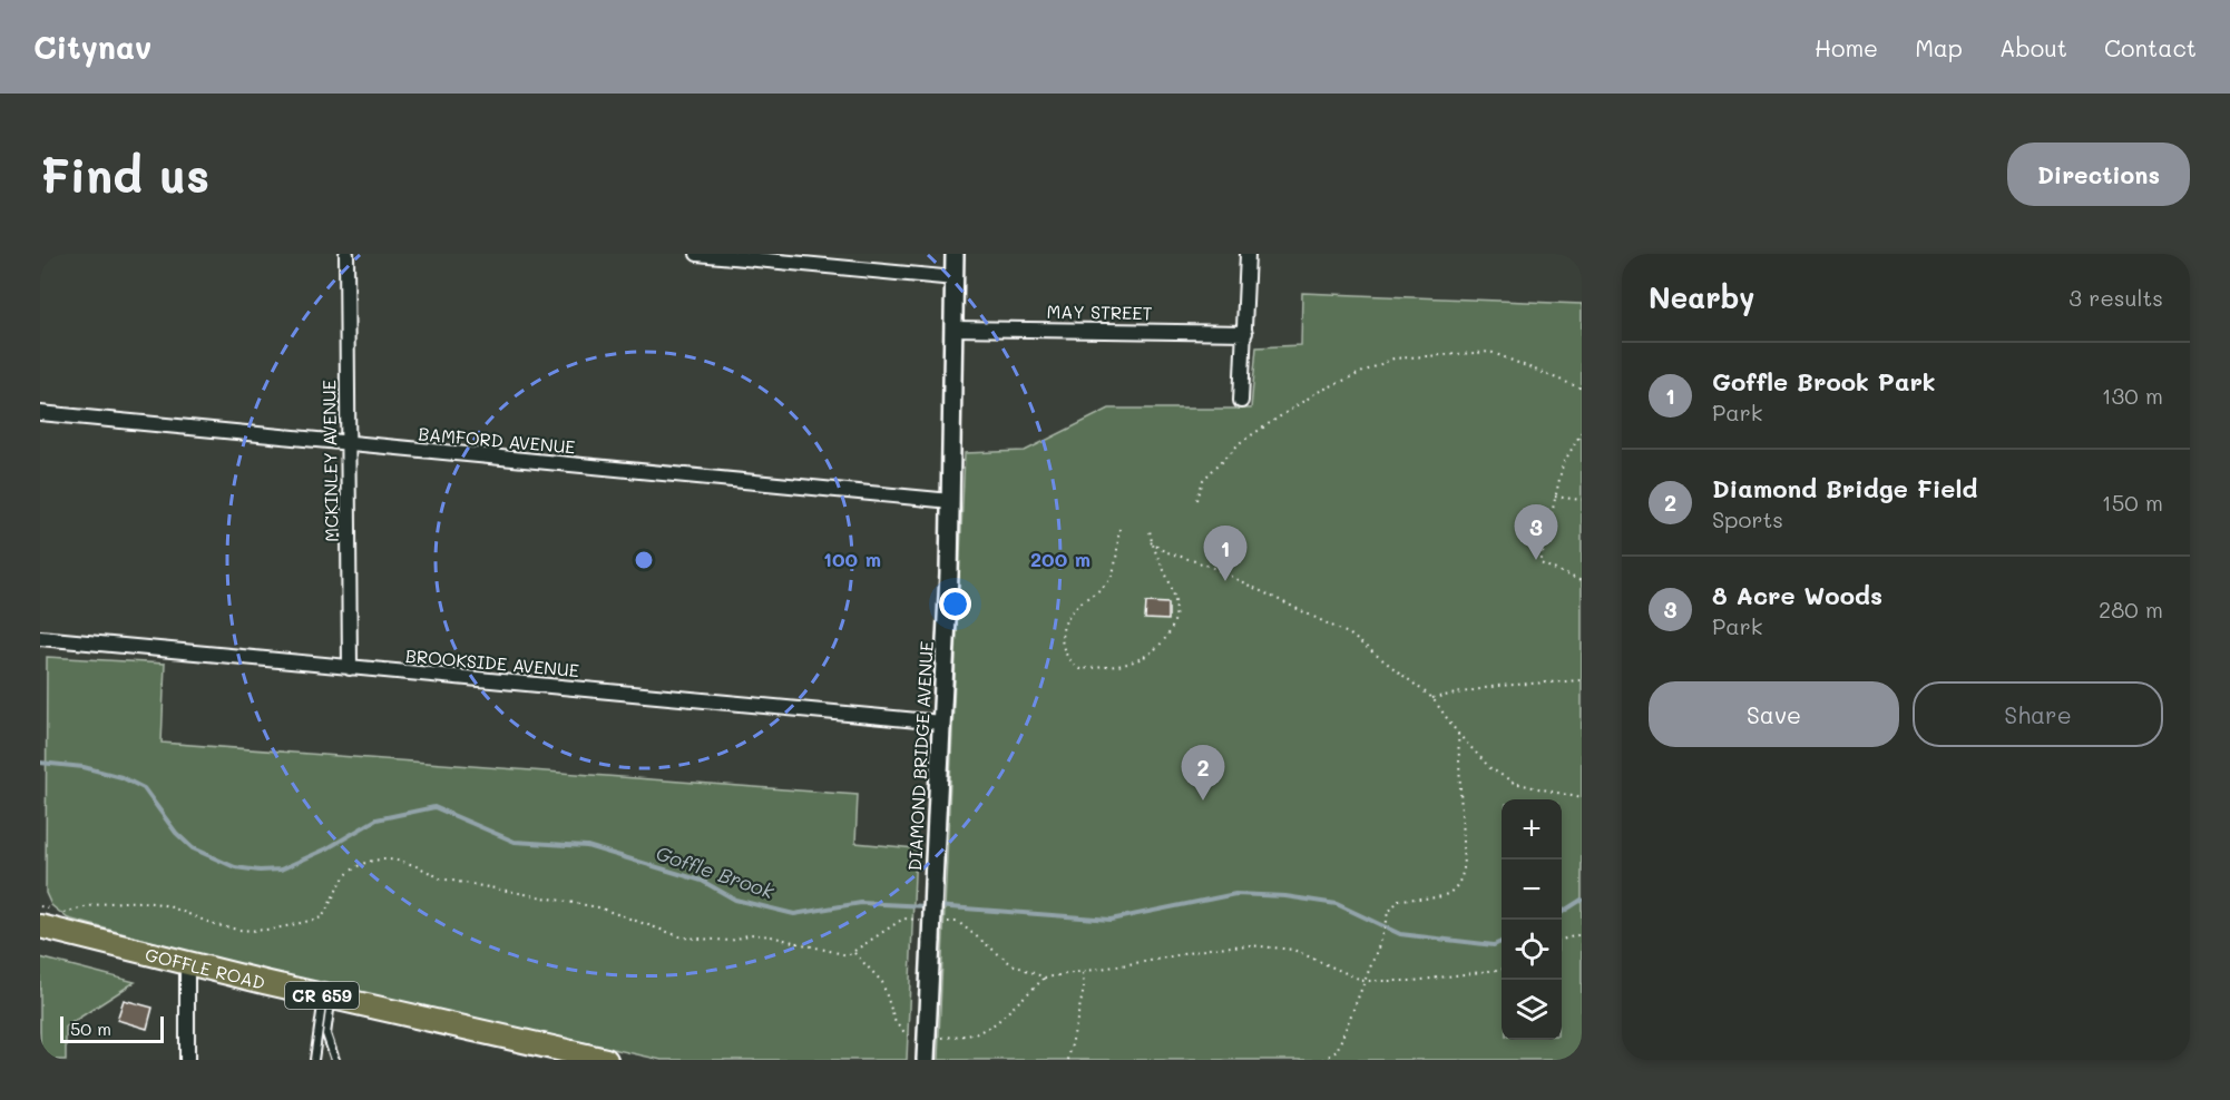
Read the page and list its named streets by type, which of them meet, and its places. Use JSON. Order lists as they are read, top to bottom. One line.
{"streets":{"main road":["GOFFLE ROAD","CR 659"],"street":["MAY STREET","BAMFORD AVENUE","MCKINLEY AVENUE","BROOKSIDE AVENUE","DIAMOND BRIDGE AVENUE"]},"crossings":[["MAY STREET","DIAMOND BRIDGE AVENUE"],["BAMFORD AVENUE","MCKINLEY AVENUE"],["BAMFORD AVENUE","DIAMOND BRIDGE AVENUE"],["MCKINLEY AVENUE","BROOKSIDE AVENUE"],["BROOKSIDE AVENUE","DIAMOND BRIDGE AVENUE"]],"water":["Goffle Brook"],"scale_bar":"50 m","page":{"header":"Citynav","nav":["Home","Map","About","Contact"],"buttons":["Directions",["Save","Share"]],"title":"Find us","heading":["Nearby","3 results"],"list":[{"mark":"1","name":"Goffle Brook Park","note":"Park","value":"130 m"},{"mark":"2","name":"Diamond Bridge Field","note":"Sports","value":"150 m"},{"mark":"3","name":"8 Acre Woods","note":"Park","value":"280 m"}],"pins":["3","1","2"],"map_buttons":["+","−"],"scale":"50 m"},"rings":["100 m","200 m"]}
